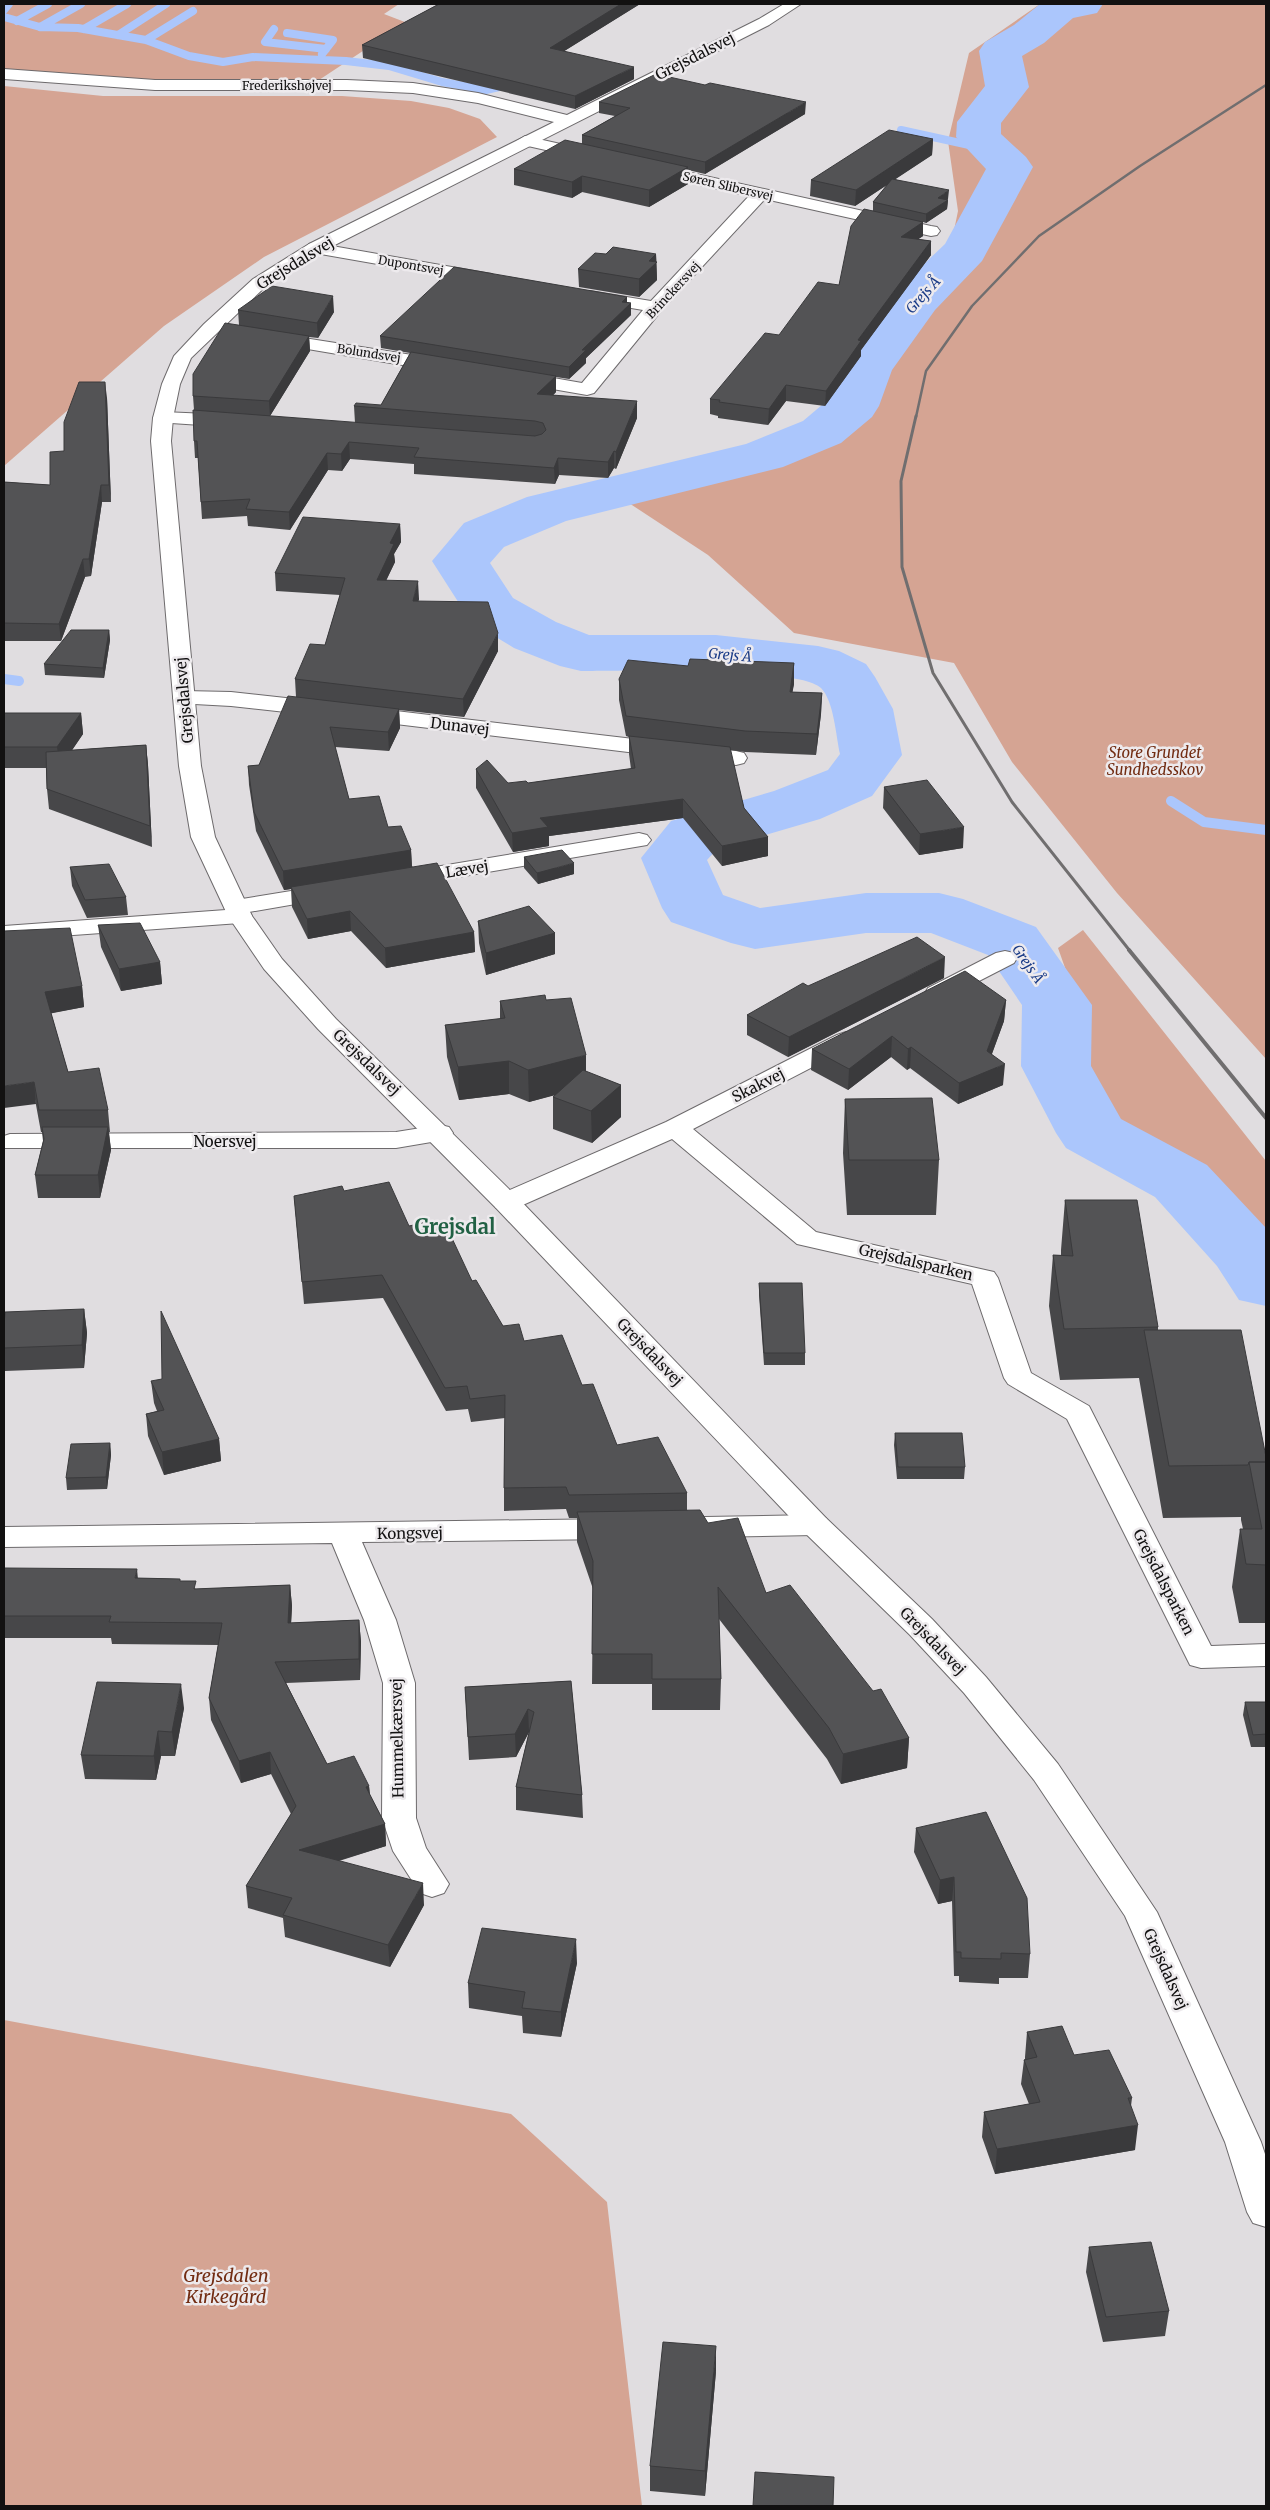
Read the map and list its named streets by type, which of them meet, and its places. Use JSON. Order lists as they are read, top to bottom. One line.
{"streets":{"street":["Grejsdalsvej","Frederikshøjvej","Søren Slibersvej","Dupontsvej","Brinckersvej","Bolundsvej","Dunavej","Lævej","Skakvej","Noersvej","Grejsdalsparken","Kongsvej","Hummelkærsvej"]},"crossings":[["Grejsdalsvej","Frederikshøjvej"],["Grejsdalsvej","Dupontsvej"],["Grejsdalsvej","Dunavej"],["Grejsdalsvej","Skakvej"],["Grejsdalsvej","Noersvej"],["Søren Slibersvej","Brinckersvej"],["Skakvej","Grejsdalsparken"],["Kongsvej","Hummelkærsvej"]],"districts":["Grejsdal"],"water":["Grejs Å"],"parks":["Store Grundet Sundhedsskov","Grejsdalen Kirkegård"]}
